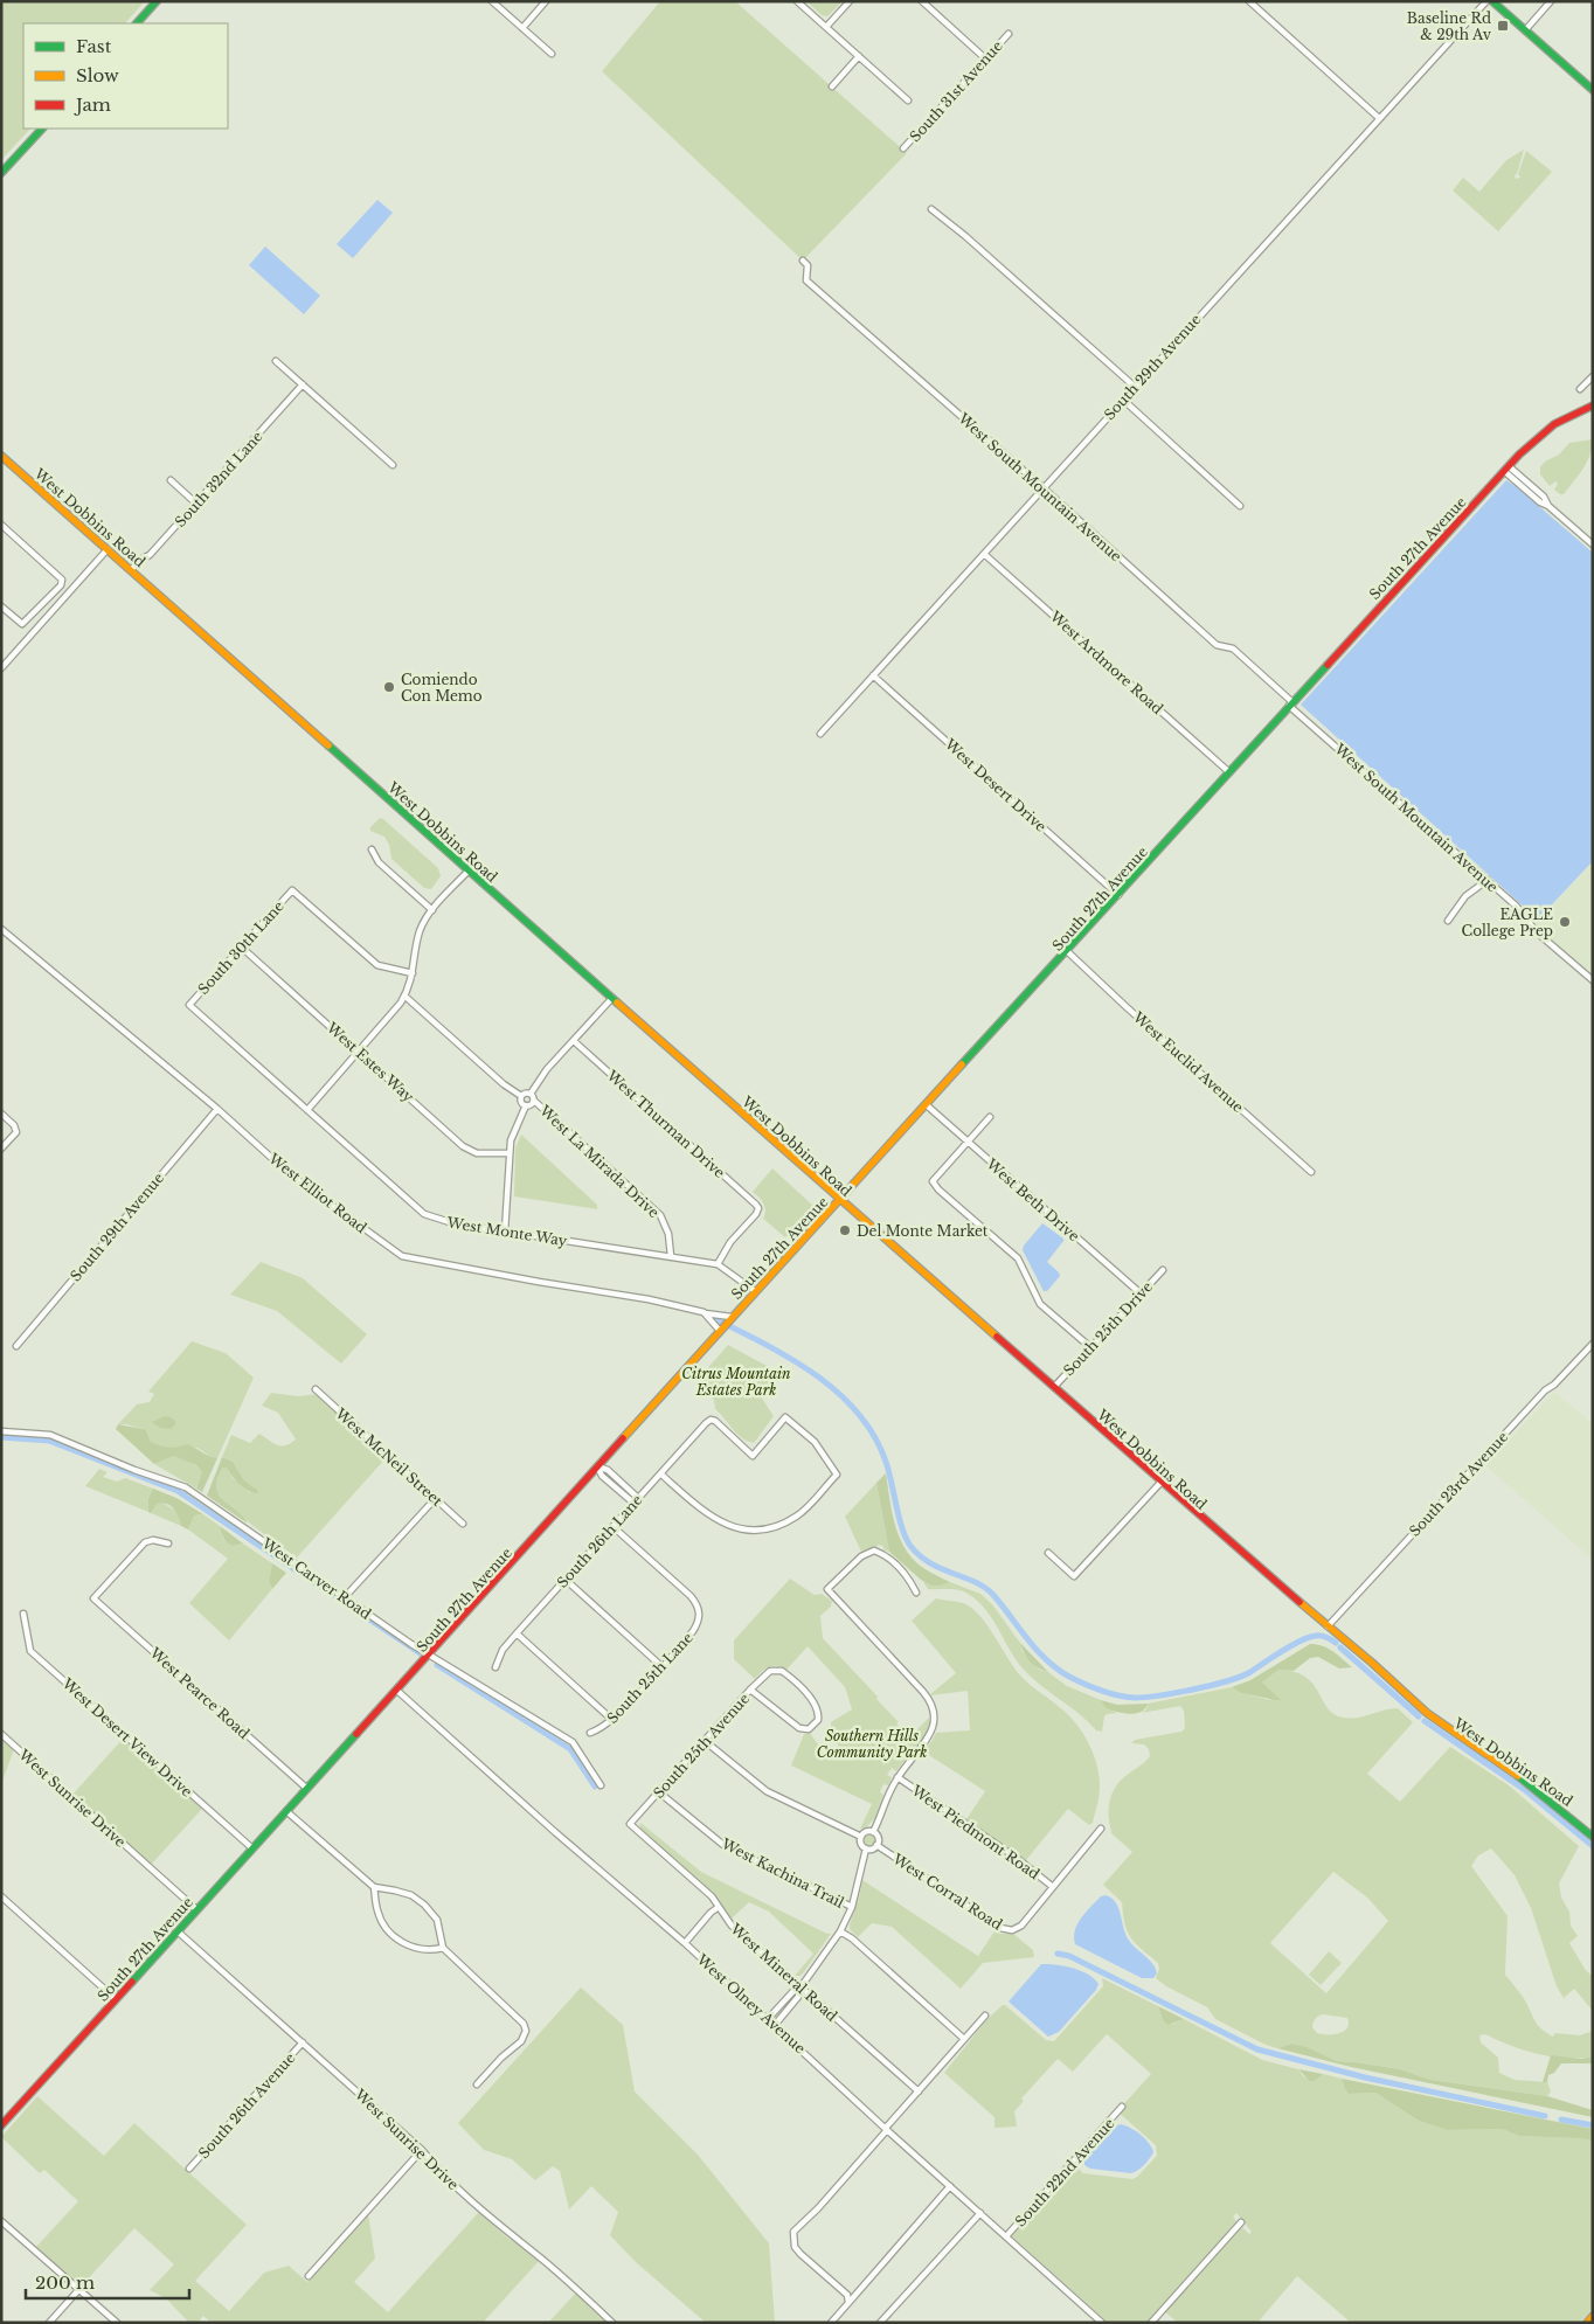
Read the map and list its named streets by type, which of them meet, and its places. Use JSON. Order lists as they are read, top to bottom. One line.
{"streets":{"main road":["West Dobbins Road","South 27th Avenue"],"street":["South 31st Avenue","South 29th Avenue","South 32nd Lane","West South Mountain Avenue","West Ardmore Road","West Desert Drive","South 30th Lane","West Estes Way","West Euclid Avenue","West Thurman Drive","West La Mirada Drive","West Elliot Road","West Beth Drive","West Monte Way","South 25th Drive","West McNeil Street","South 23rd Avenue","South 26th Lane","West Carver Road","South 25th Lane","West Pearce Road","West Desert View Drive","South 25th Avenue","West Sunrise Drive","West Piedmont Road","West Kachina Trail","West Corral Road","West Mineral Road","West Olney Avenue","South 26th Avenue","South 22nd Avenue"]},"crossings":[["South 29th Avenue","West South Mountain Avenue"],["South 29th Avenue","West Ardmore Road"],["South 29th Avenue","West Desert Drive"],["South 29th Avenue","West Elliot Road"],["South 32nd Lane","West Dobbins Road"],["West South Mountain Avenue","South 27th Avenue"],["West Dobbins Road","South 27th Avenue"],["West Dobbins Road","South 25th Drive"],["West Dobbins Road","South 23rd Avenue"],["South 27th Avenue","West Ardmore Road"],["South 27th Avenue","West Desert Drive"],["South 27th Avenue","West Euclid Avenue"],["South 27th Avenue","West Elliot Road"],["South 27th Avenue","West Beth Drive"],["South 27th Avenue","West Monte Way"],["South 27th Avenue","West Carver Road"],["South 27th Avenue","West Pearce Road"],["South 27th Avenue","West Desert View Drive"],["South 27th Avenue","West Sunrise Drive"],["South 27th Avenue","West Olney Avenue"],["South 30th Lane","West Estes Way"],["South 30th Lane","West Monte Way"],["West Thurman Drive","West Monte Way"],["West La Mirada Drive","West Monte Way"],["West Beth Drive","South 25th Drive"],["South 26th Lane","South 25th Lane"],["South 25th Avenue","West Kachina Trail"],["South 25th Avenue","West Mineral Road"],["West Sunrise Drive","South 26th Avenue"],["West Piedmont Road","West Corral Road"],["West Olney Avenue","South 22nd Avenue"]],"parks":["Citrus Mountain Estates Park","Southern Hills Community Park"],"places":{"transit":["Baseline Rd & 29th Av"],"other":["Comiendo Con Memo","EAGLE College Prep","Del Monte Market"]},"legend":["Fast","Slow","Jam"],"scale_bar":"200 m"}
